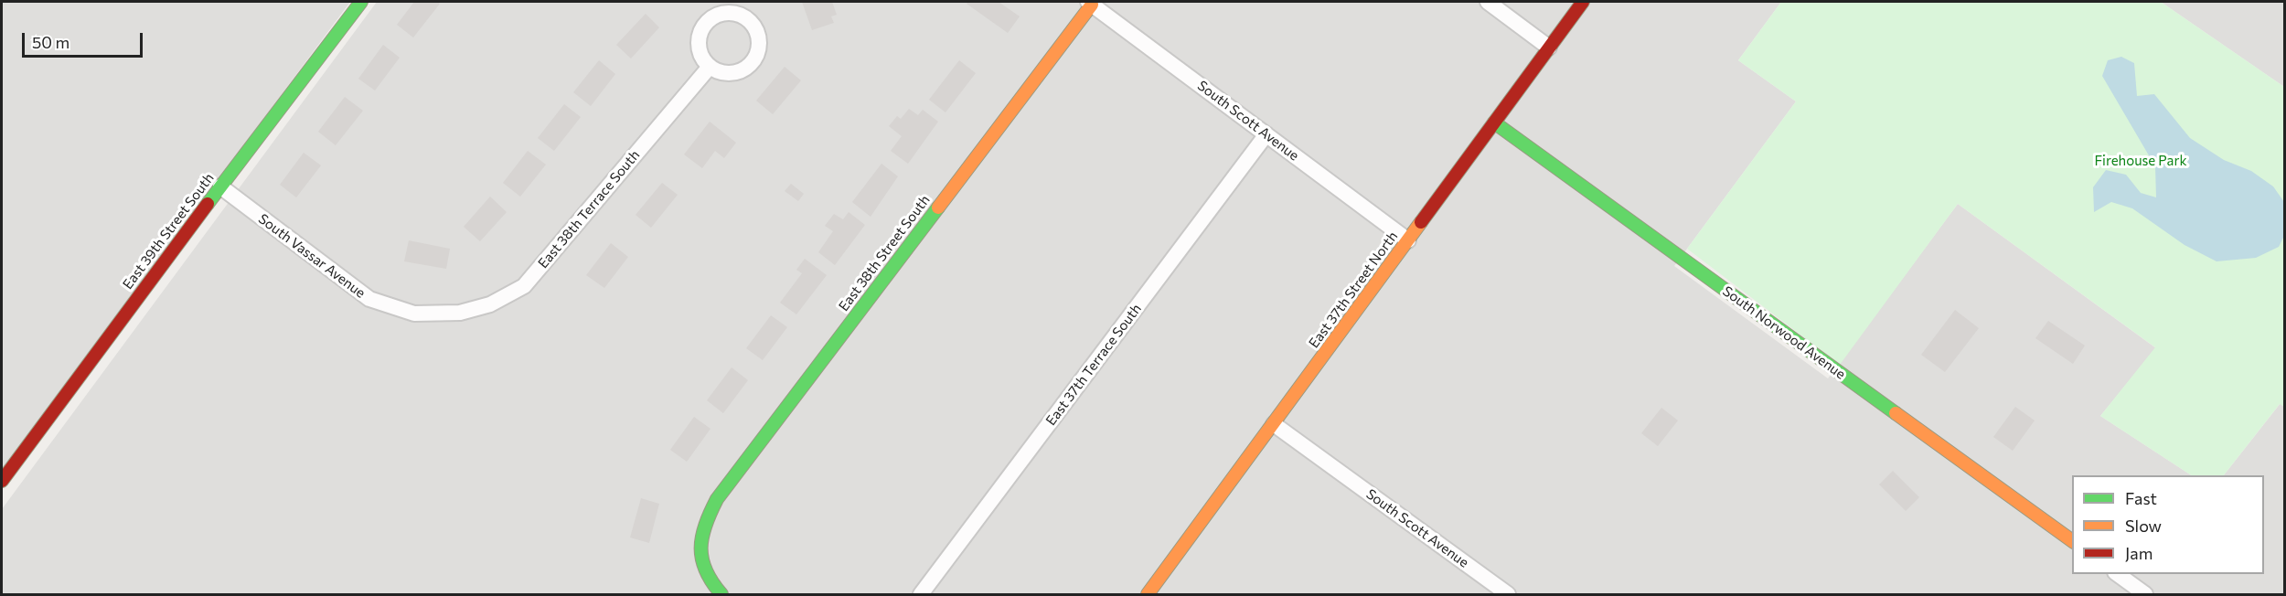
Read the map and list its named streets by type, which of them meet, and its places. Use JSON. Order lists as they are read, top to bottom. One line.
{"streets":{"street":["South Scott Avenue","East 38th Terrace South","East 39th Street South","East 38th Street South","South Vassar Avenue","East 37th Street North","South Norwood Avenue","East 37th Terrace South"]},"crossings":[["South Scott Avenue","East 38th Street South"],["South Scott Avenue","East 37th Street North"],["South Scott Avenue","East 37th Terrace South"],["East 38th Terrace South","South Vassar Avenue"],["East 39th Street South","South Vassar Avenue"],["East 37th Street North","South Norwood Avenue"]],"parks":["Firehouse Park"],"legend":["Fast","Slow","Jam"],"scale_bar":"50 m"}
